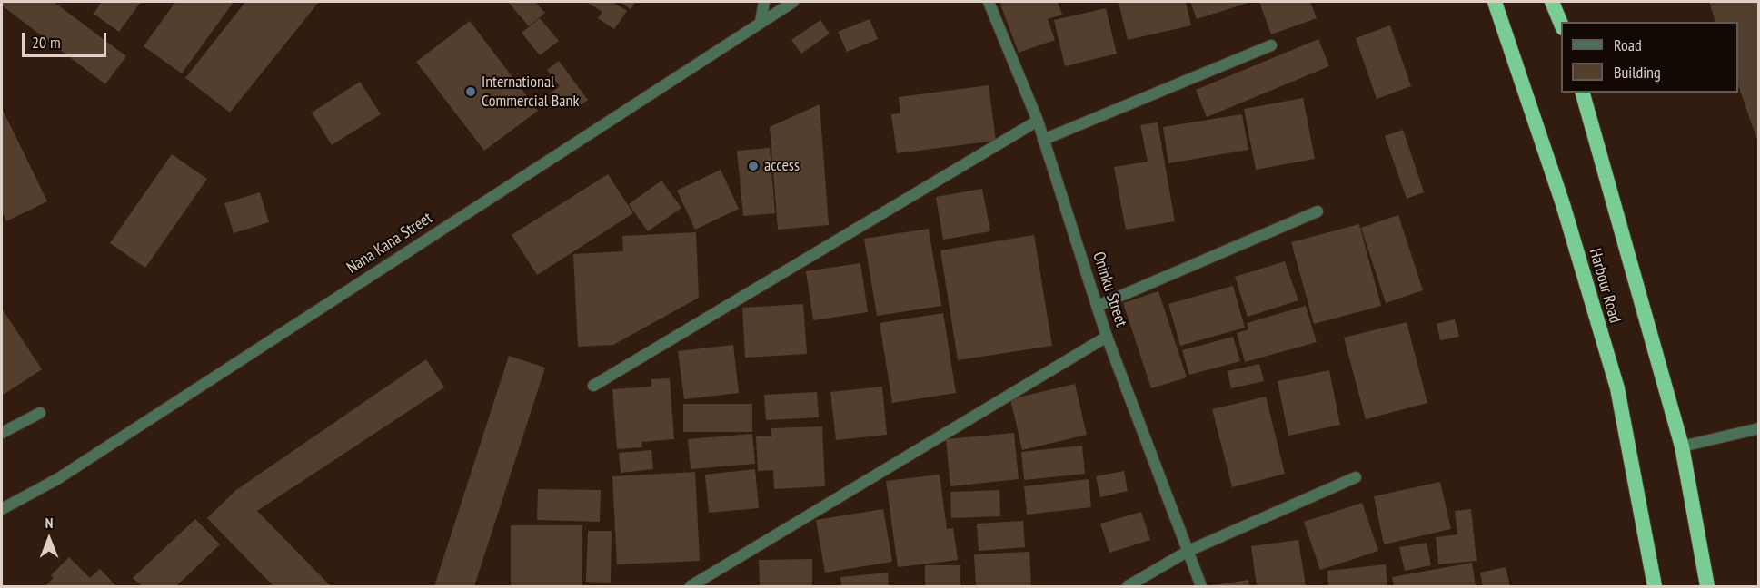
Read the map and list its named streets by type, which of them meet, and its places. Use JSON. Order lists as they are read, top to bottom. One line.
{"streets":{"highway":["Harbour Road"],"street":["Nana Kana Street","Oninku Street"]},"places":["International Commercial Bank","access"],"legend":["Road","Building"],"scale_bar":"20 m","north":"top"}
